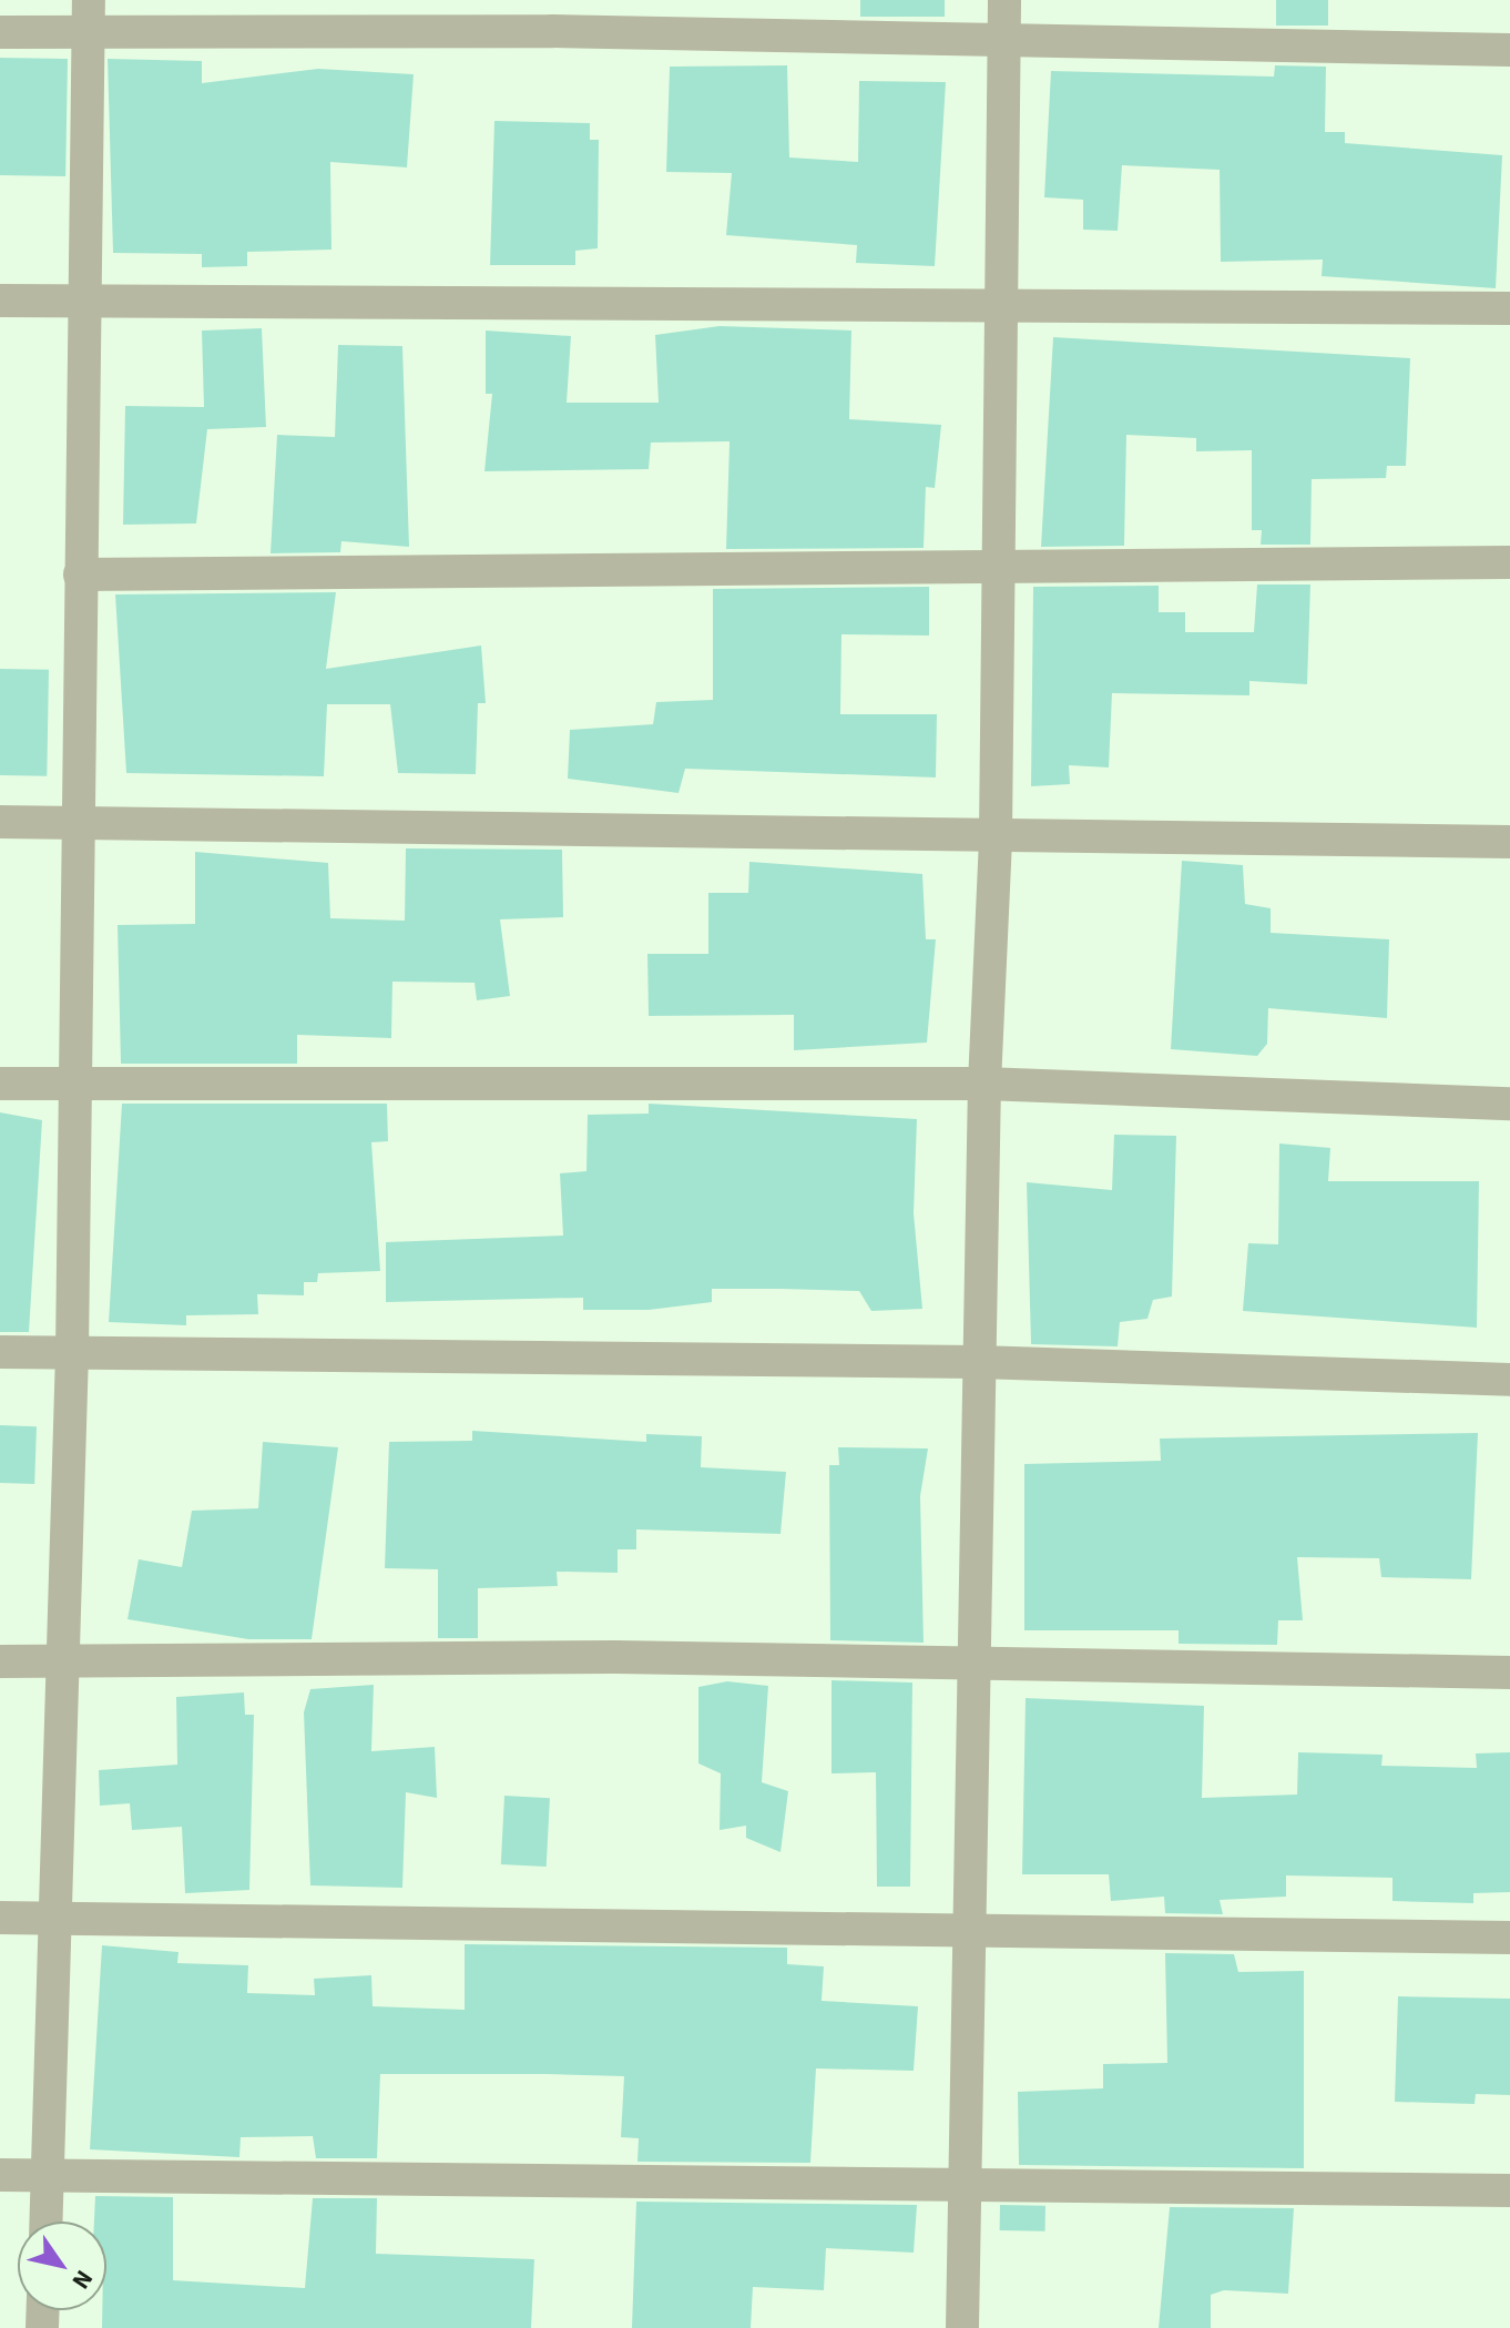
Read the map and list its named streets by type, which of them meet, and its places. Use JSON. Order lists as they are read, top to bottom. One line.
{"north":"bottom right"}
